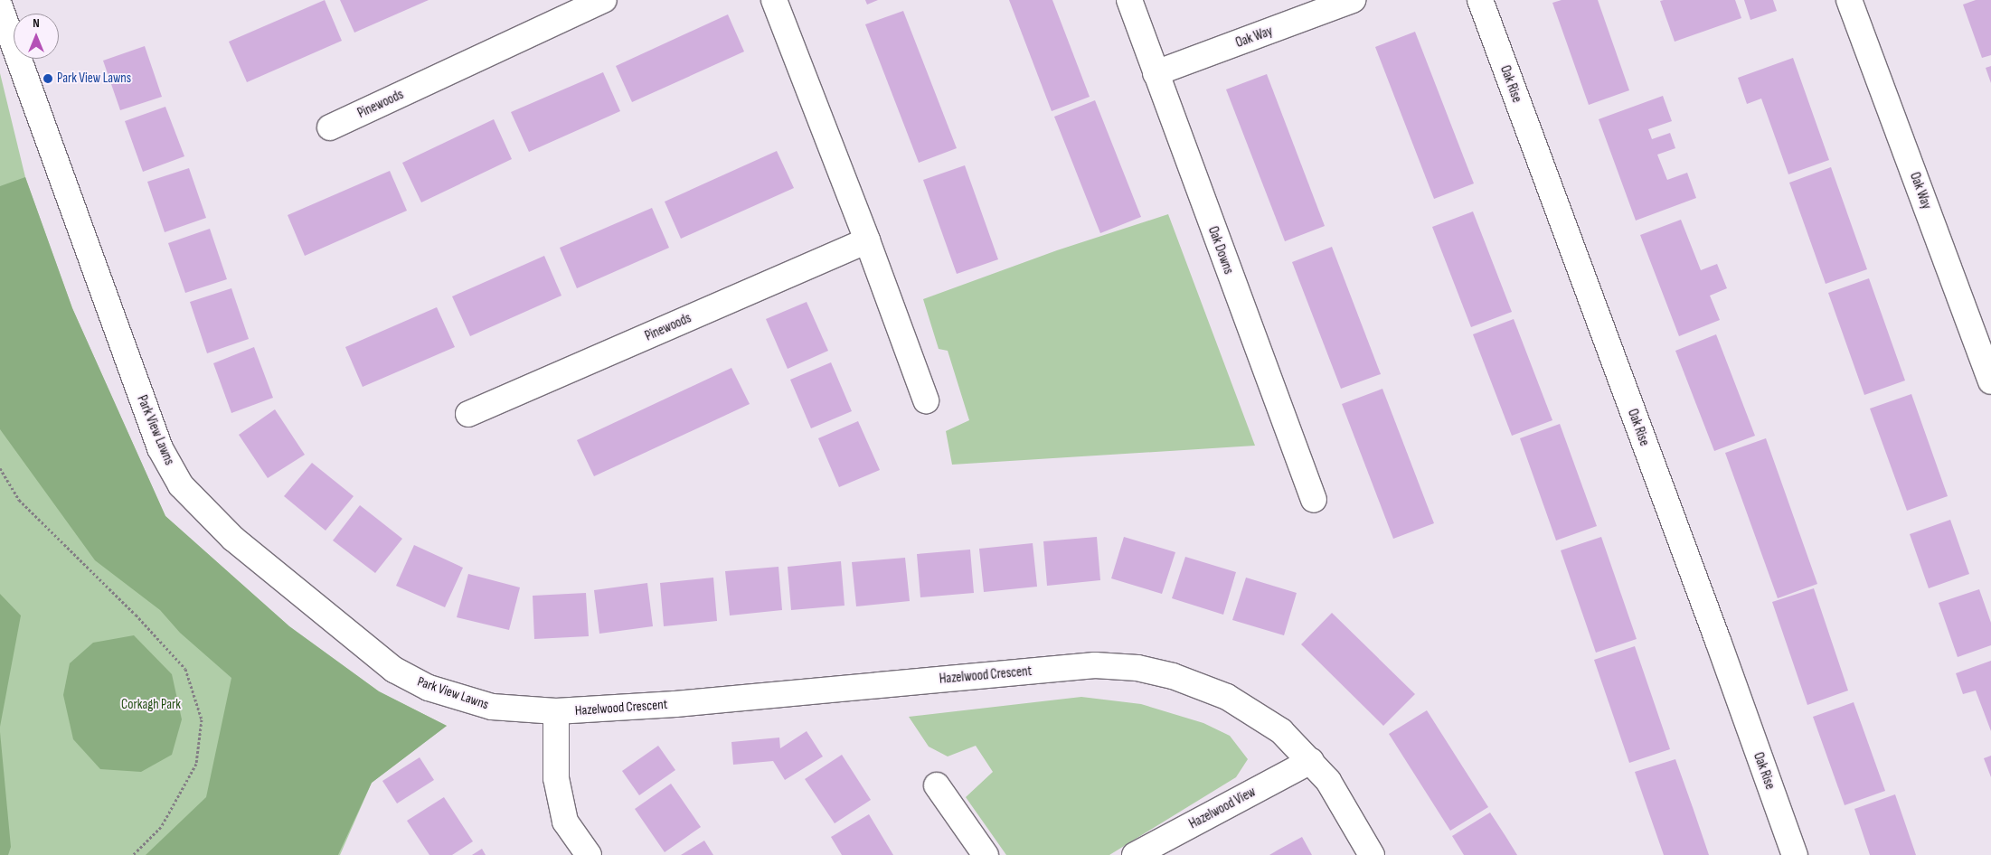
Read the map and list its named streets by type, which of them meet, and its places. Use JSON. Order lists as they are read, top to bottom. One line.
{"streets":{"street":["Oak Way","Oak Rise","Pinewoods","Oak Downs","Park View Lawns","Hazelwood Crescent","Hazelwood View"]},"crossings":[["Oak Way","Oak Downs"],["Park View Lawns","Hazelwood Crescent"],["Hazelwood Crescent","Hazelwood View"]],"parks":["Corkagh Park"],"places":["Park View Lawns"],"north":"top"}
